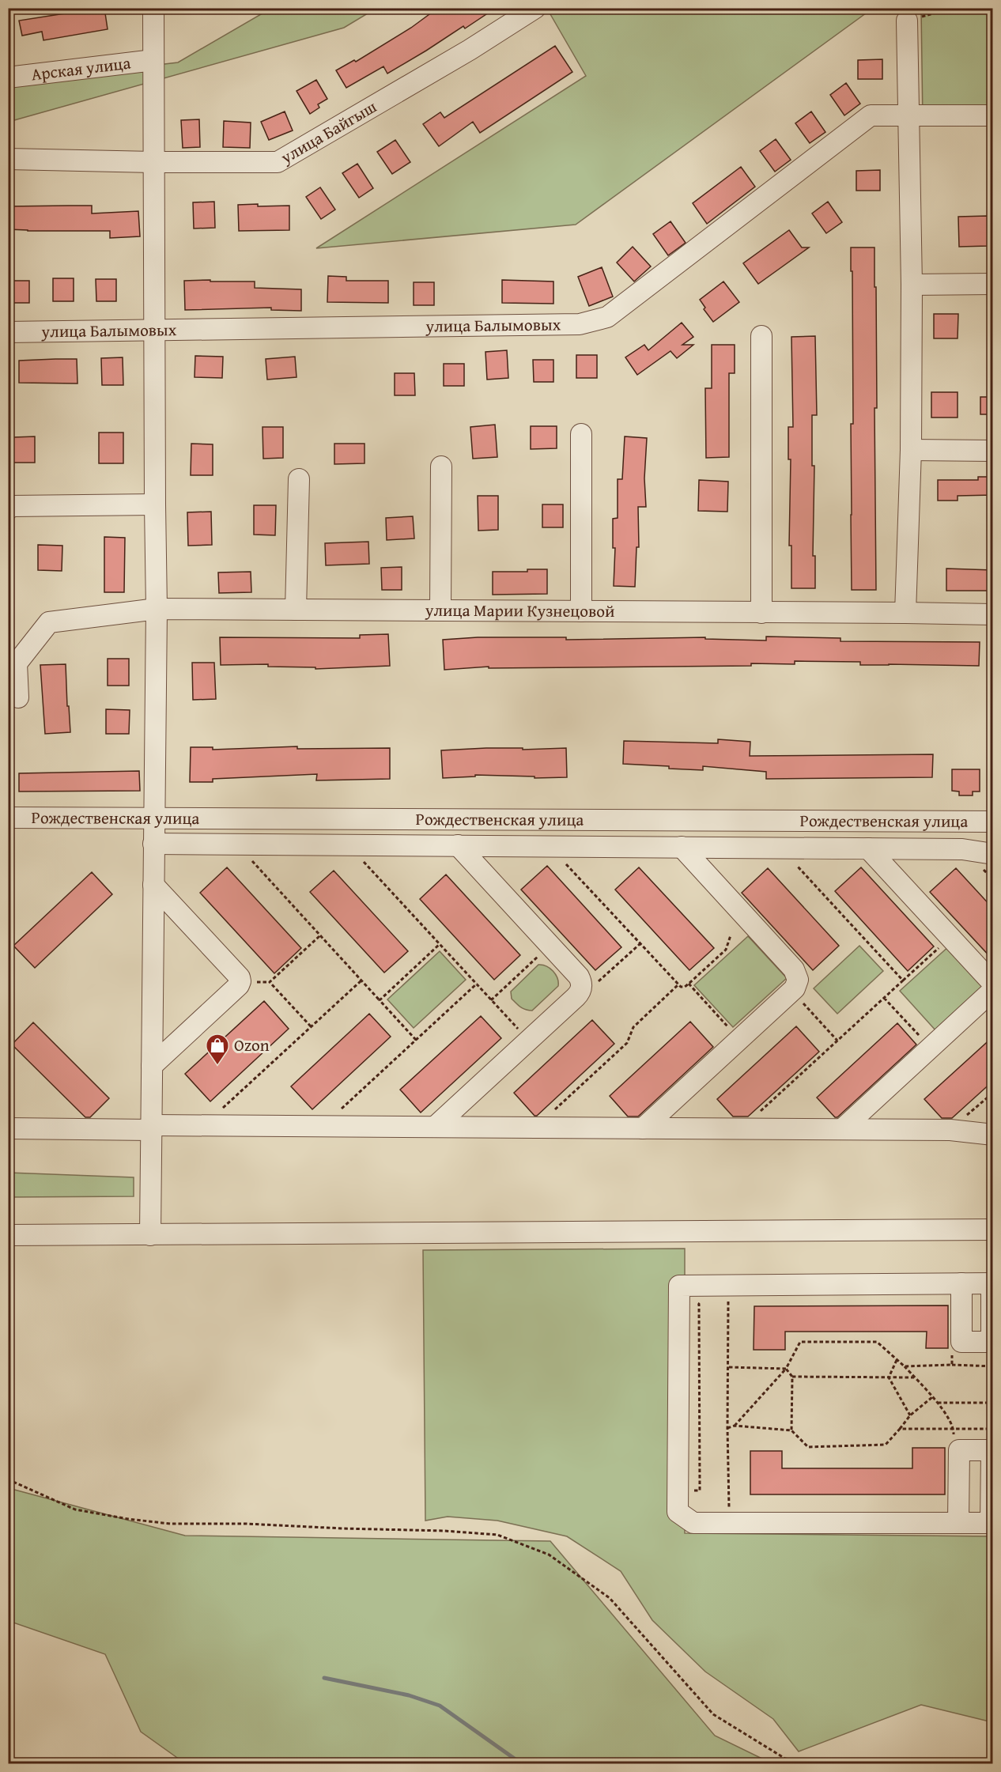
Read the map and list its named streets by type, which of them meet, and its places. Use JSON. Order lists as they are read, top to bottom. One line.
{"streets":{"street":["Арская улица","улица Байгыш","улица Балымовых","улица Марии Кузнецовой","Рождественская улица"]},"places":{"shop":["Ozon"]}}
